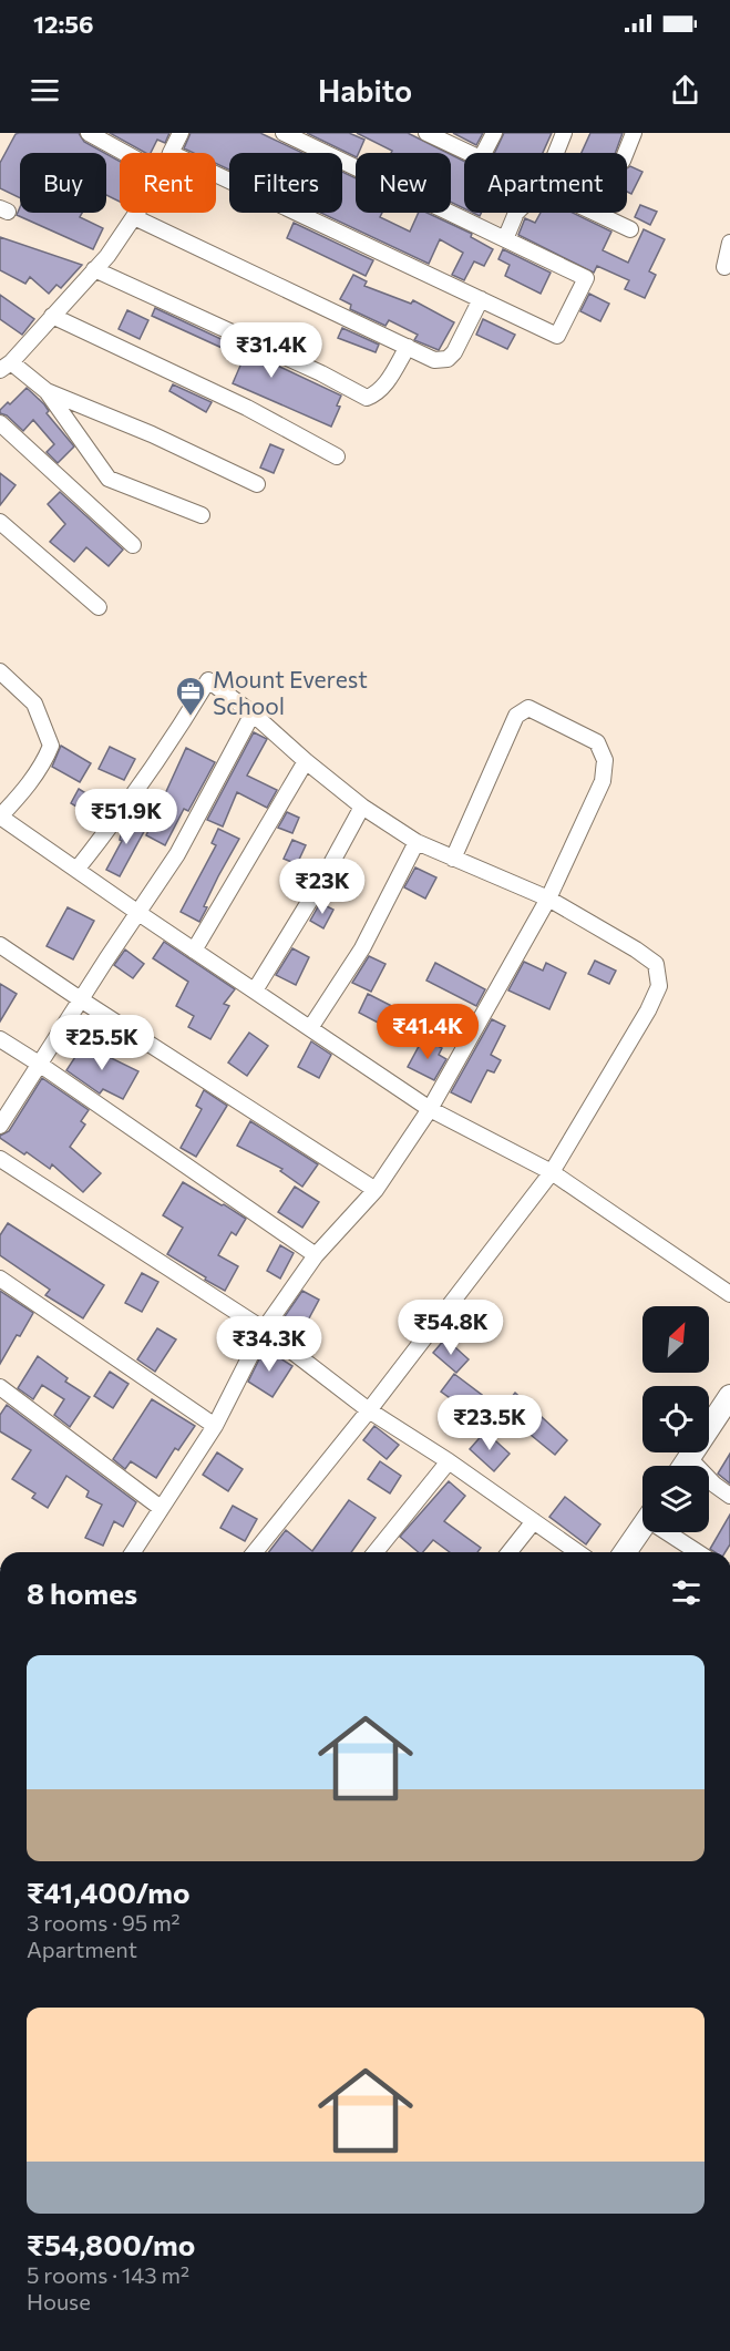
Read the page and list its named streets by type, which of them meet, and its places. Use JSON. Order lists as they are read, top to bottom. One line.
{"places":{"office":["Mount Everest School"]},"north":"top right","page":{"status":"12:56","header":"Habito","chip":["Buy","Rent","Filters","New","Apartment"],"price":["₹31.4K","₹51.9K","₹23K","₹41.4K","₹25.5K","₹54.8K","₹34.3K","₹23.5K"],"heading":"8 homes","list":[{"name":"₹41,400/mo","note":"3 rooms · 95 m² · Apartment"},{"name":"₹54,800/mo","note":"5 rooms · 143 m² · House"}]}}
